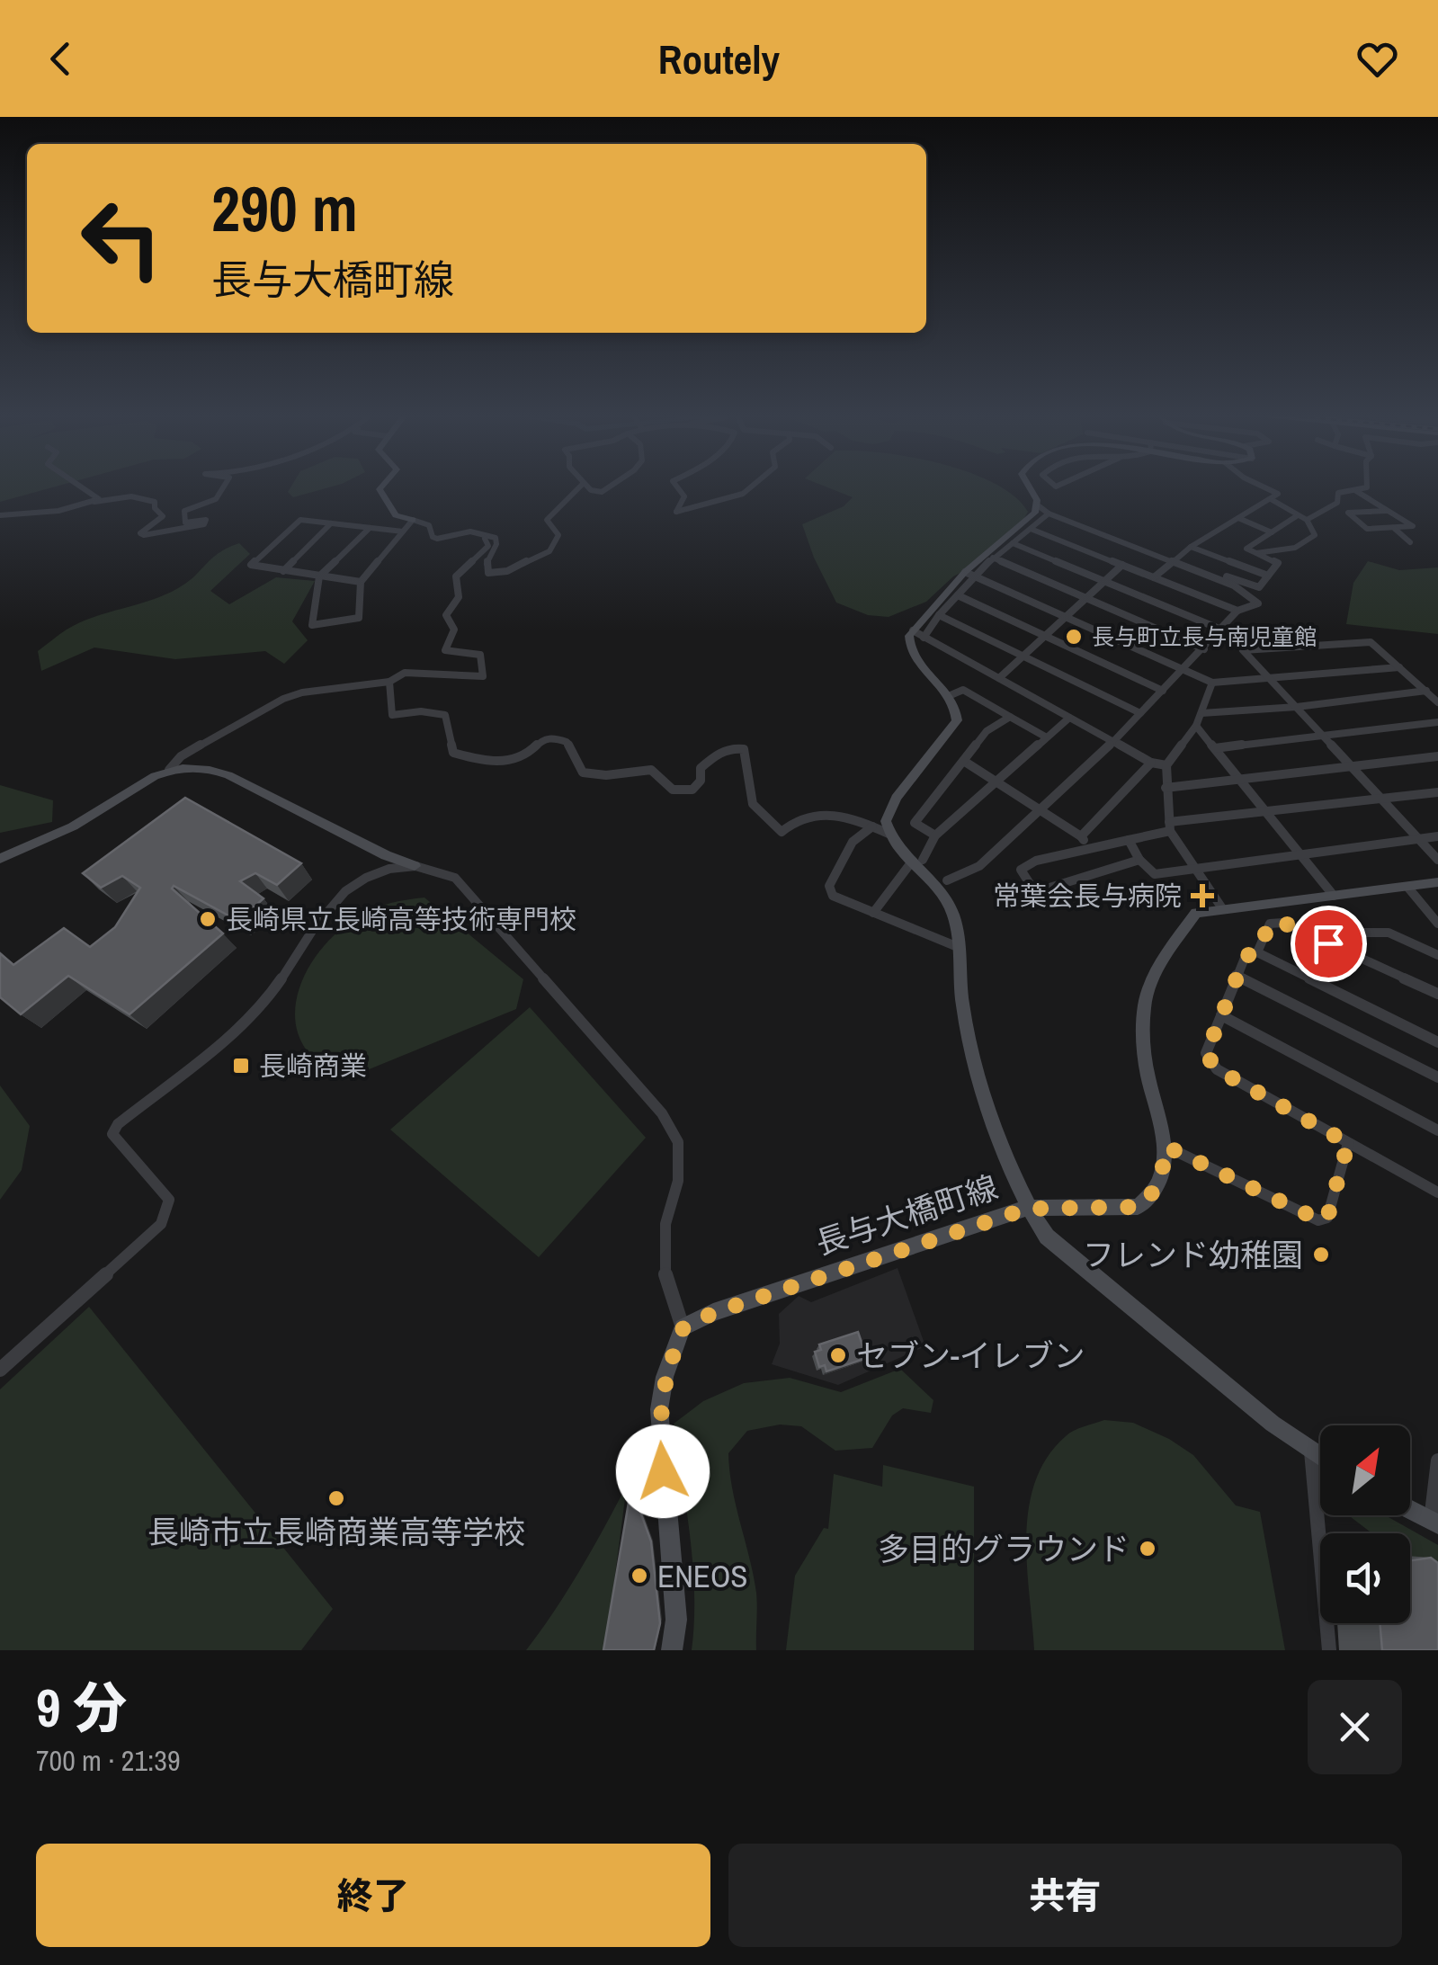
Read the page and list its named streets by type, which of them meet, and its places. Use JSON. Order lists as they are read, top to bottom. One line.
{"streets":{"street":["長与大橋町線"]},"places":{"other":["長与町立長与南児童館","長崎県立長崎高等技術専門校","フレンド幼稚園","セブン-イレブン","長崎市立長崎商業高等学校","多目的グラウンド","ENEOS"],"health":["常葉会長与病院"],"transit":["長崎商業"]},"north":"top right","page":{"header":"Routely","turn":["290 m","長与大橋町線"],"heading":["9 分","700 m · 21:39"],"buttons":["終了","共有"]}}
